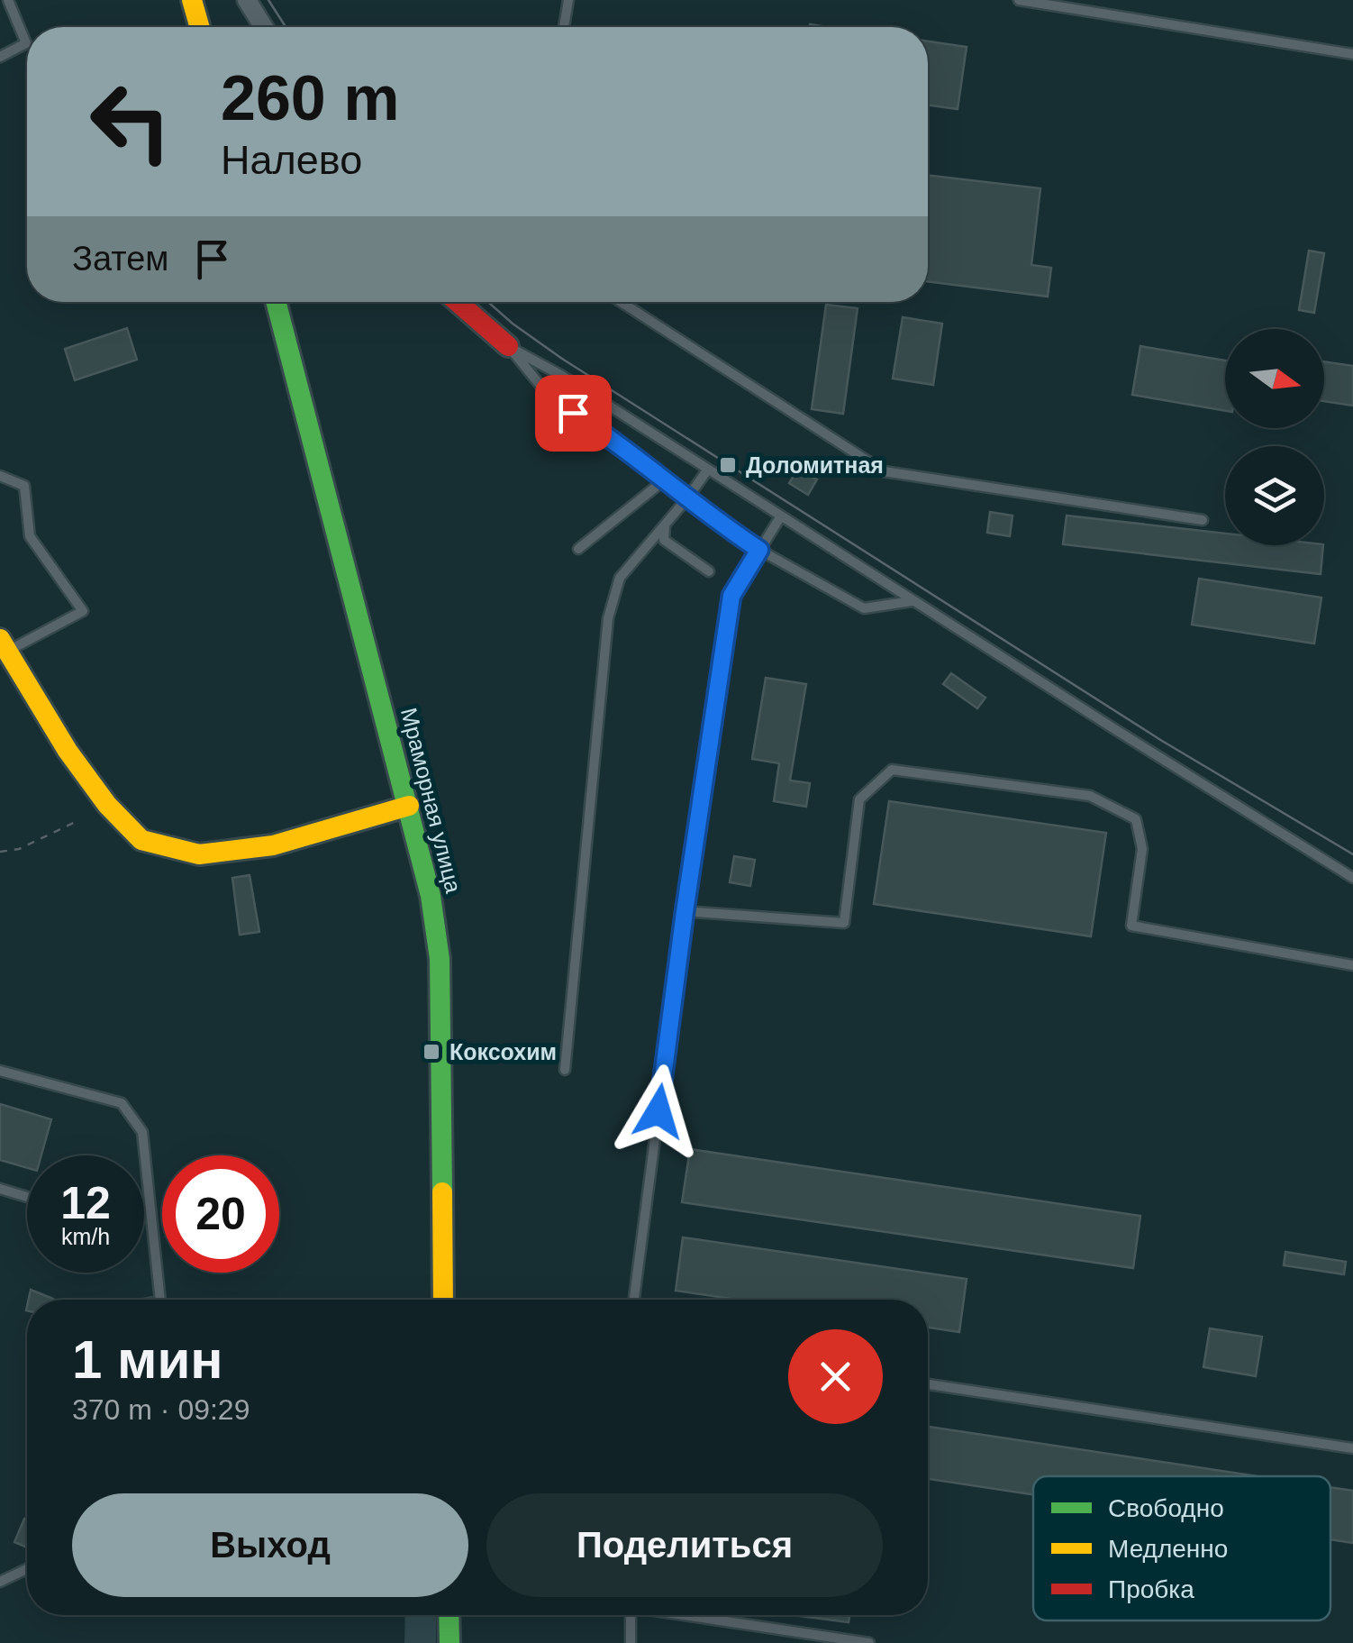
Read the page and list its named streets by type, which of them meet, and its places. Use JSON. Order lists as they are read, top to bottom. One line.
{"streets":{"main road":["Мраморная улица"]},"places":{"transit":["Доломитная","Коксохим"]},"legend":["Свободно","Медленно","Пробка"],"north":"right","page":{"turn":["260 m","Налево"],"then":"Затем","speed":"12 km/h","limit":"20","heading":["1 мин","370 m · 09:29"],"buttons":["Выход","Поделиться"]}}
